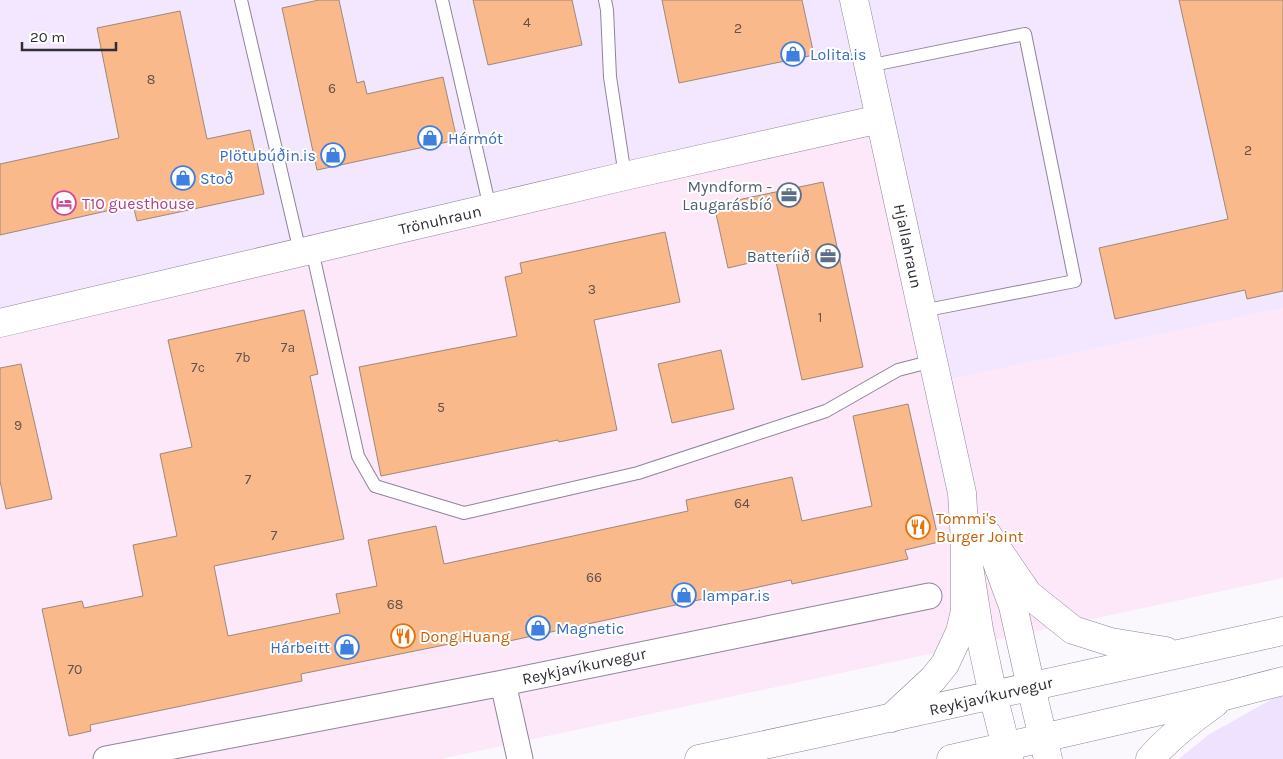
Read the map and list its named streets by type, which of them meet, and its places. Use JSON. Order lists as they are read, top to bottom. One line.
{"streets":{"street":["Trönuhraun","Hjallahraun","Reykjavíkurvegur"]},"crossings":[["Trönuhraun","Hjallahraun"],["Hjallahraun","Reykjavíkurvegur"]],"places":{"shop":["Lolita.is","Hármót","Plötubúðin.is","Stoð","lampar.is","Magnetic","Hárbeitt"],"office":["Myndform - Laugarásbíó","Batteríið"],"hotel":["T10 guesthouse"],"restaurant":["Tommi's Burger Joint","Dong Huang"]},"house_numbers":["4","2","8","6","2","3","1","7a","7b","7c","5","9","7","64","7","66","68","70"],"scale_bar":"20 m"}
